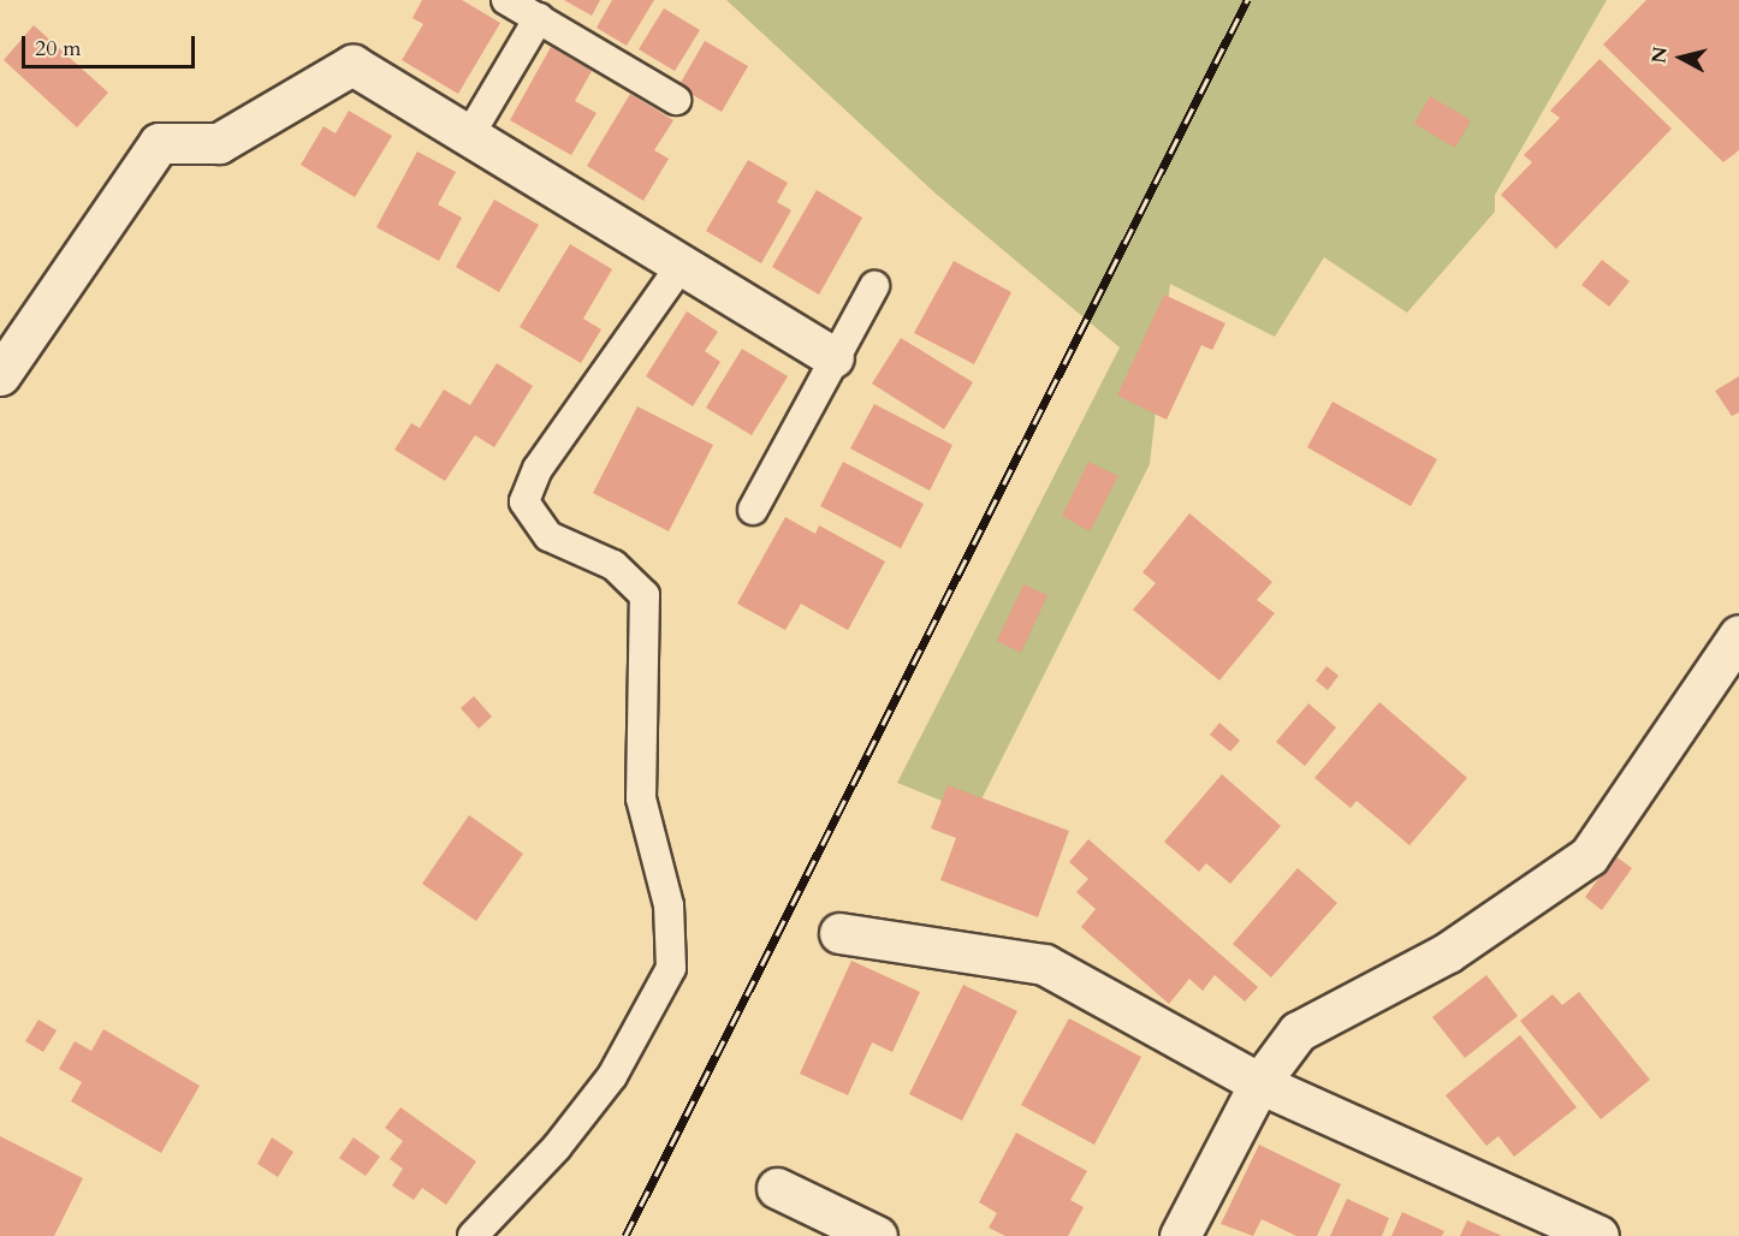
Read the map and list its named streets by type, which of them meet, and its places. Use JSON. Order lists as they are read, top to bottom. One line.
{"scale_bar":"20 m","north":"left"}
